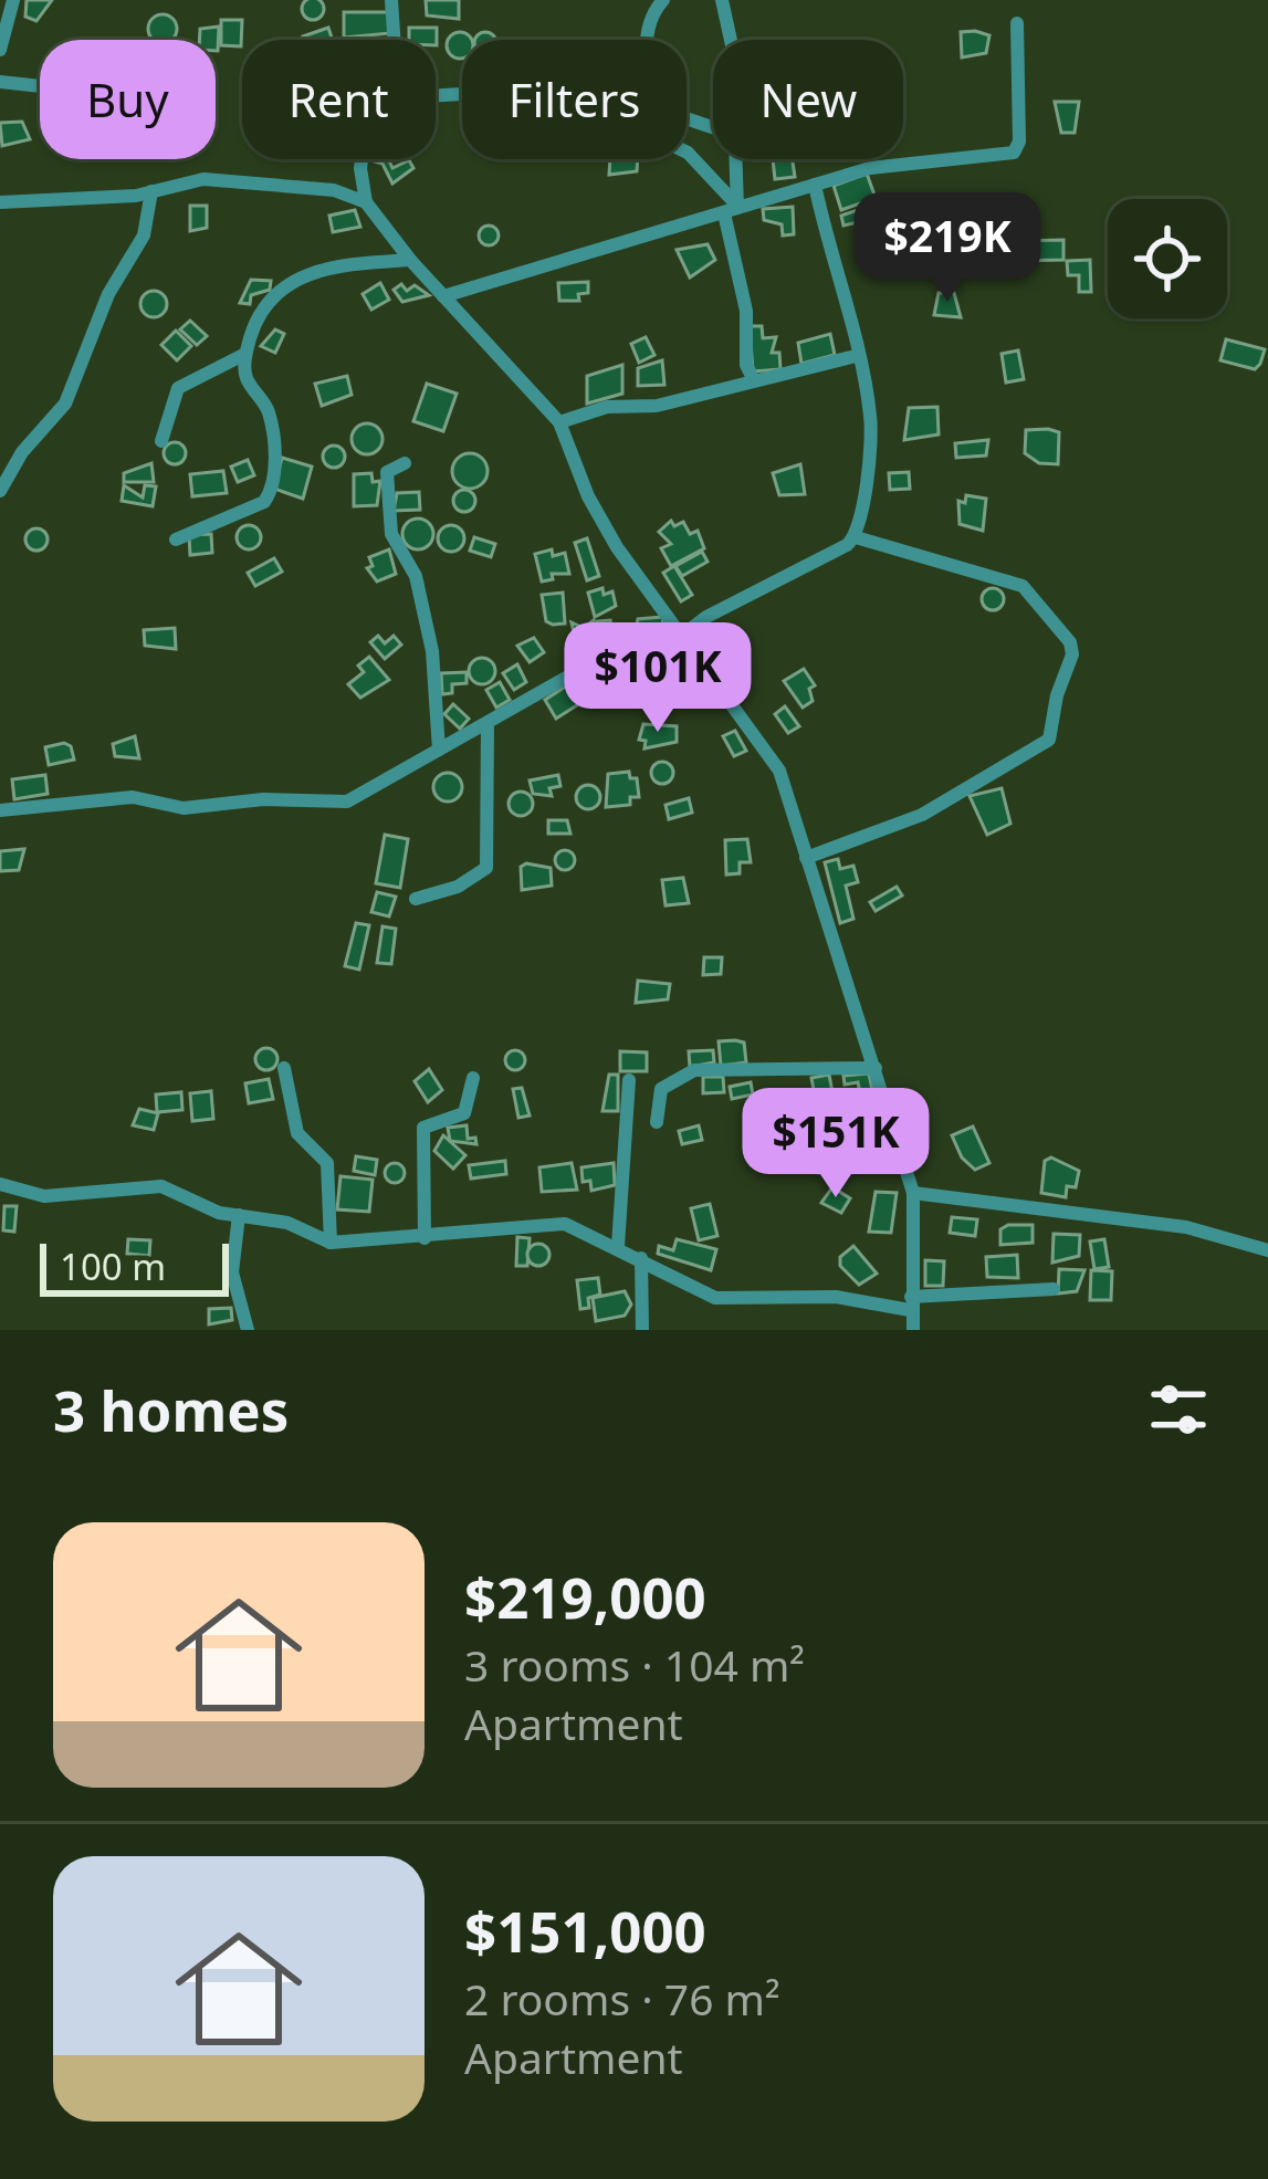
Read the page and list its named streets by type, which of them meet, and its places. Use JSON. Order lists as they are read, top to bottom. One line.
{"scale_bar":"100 m","page":{"chip":["Buy","Rent","Filters","New"],"price":["$219K","$101K","$151K"],"scale":"100 m","heading":"3 homes","list":[{"name":"$219,000","note":"3 rooms · 104 m² · Apartment"},{"name":"$151,000","note":"2 rooms · 76 m² · Apartment"}]}}
